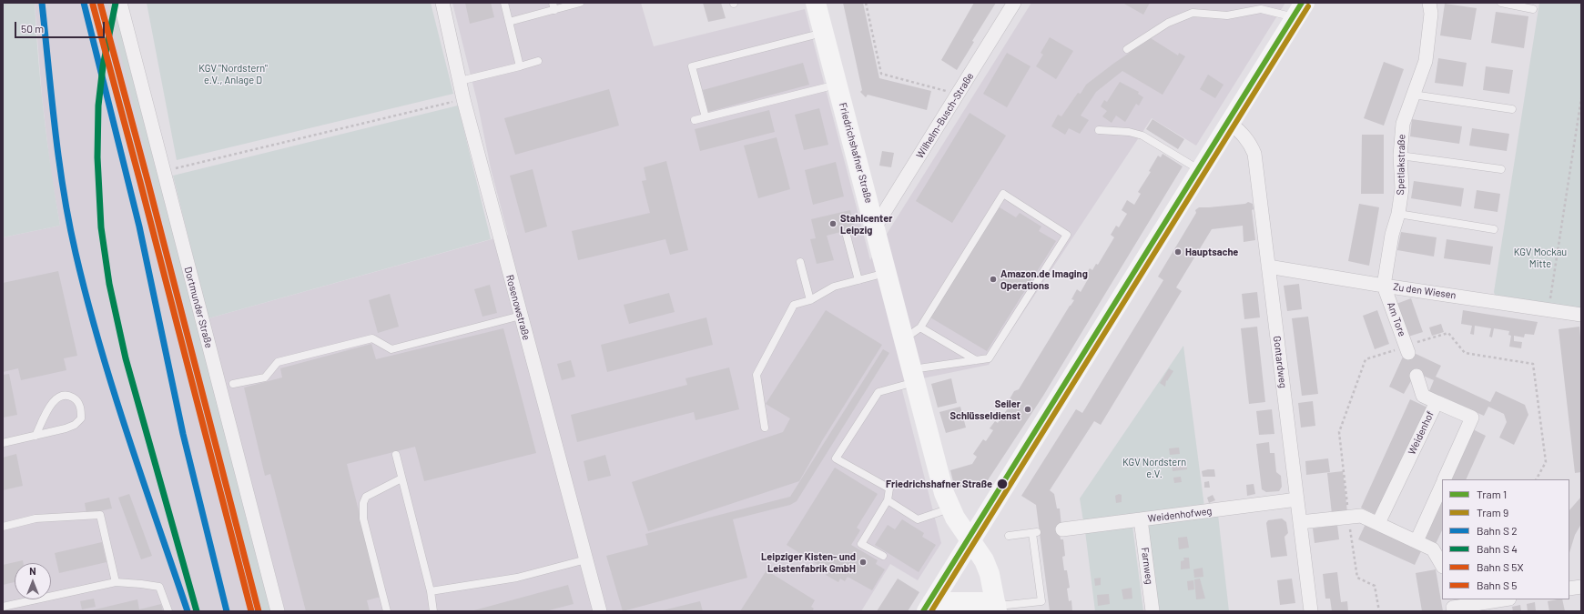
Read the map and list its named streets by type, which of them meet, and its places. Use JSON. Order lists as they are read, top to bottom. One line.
{"streets":{"main road":["Friedrichshafner Straße"],"street":["Wilhelm-Busch-Straße","Spetlakstraße","Zu den Wiesen","Dortmunder Straße","Rosenowstraße","Am Tore","Gontardweg","Weidenhof","Weidenhofweg","Farnweg"]},"crossings":[["Wilhelm-Busch-Straße","Friedrichshafner Straße"],["Spetlakstraße","Zu den Wiesen"],["Spetlakstraße","Am Tore"],["Zu den Wiesen","Am Tore"],["Zu den Wiesen","Gontardweg"],["Gontardweg","Weidenhofweg"],["Weidenhofweg","Farnweg"]],"parks":["KGV \"Nordstern\" e.V., Anlage D","KGV Mockau Mitte","KGV Nordstern e.V."],"places":["Stahlcenter Leipzig","Hauptsache","Amazon.de Imaging Operations","Seiler Schlüsseldienst","Friedrichshafner Straße","Leipziger Kisten- und Leistenfabrik GmbH"],"lines":["tram line 1","tram line 9"],"legend":["Tram 1","Tram 9","Bahn S 2","Bahn S 4","Bahn S 5X","Bahn S 5"],"scale_bar":"50 m","north":"top"}
